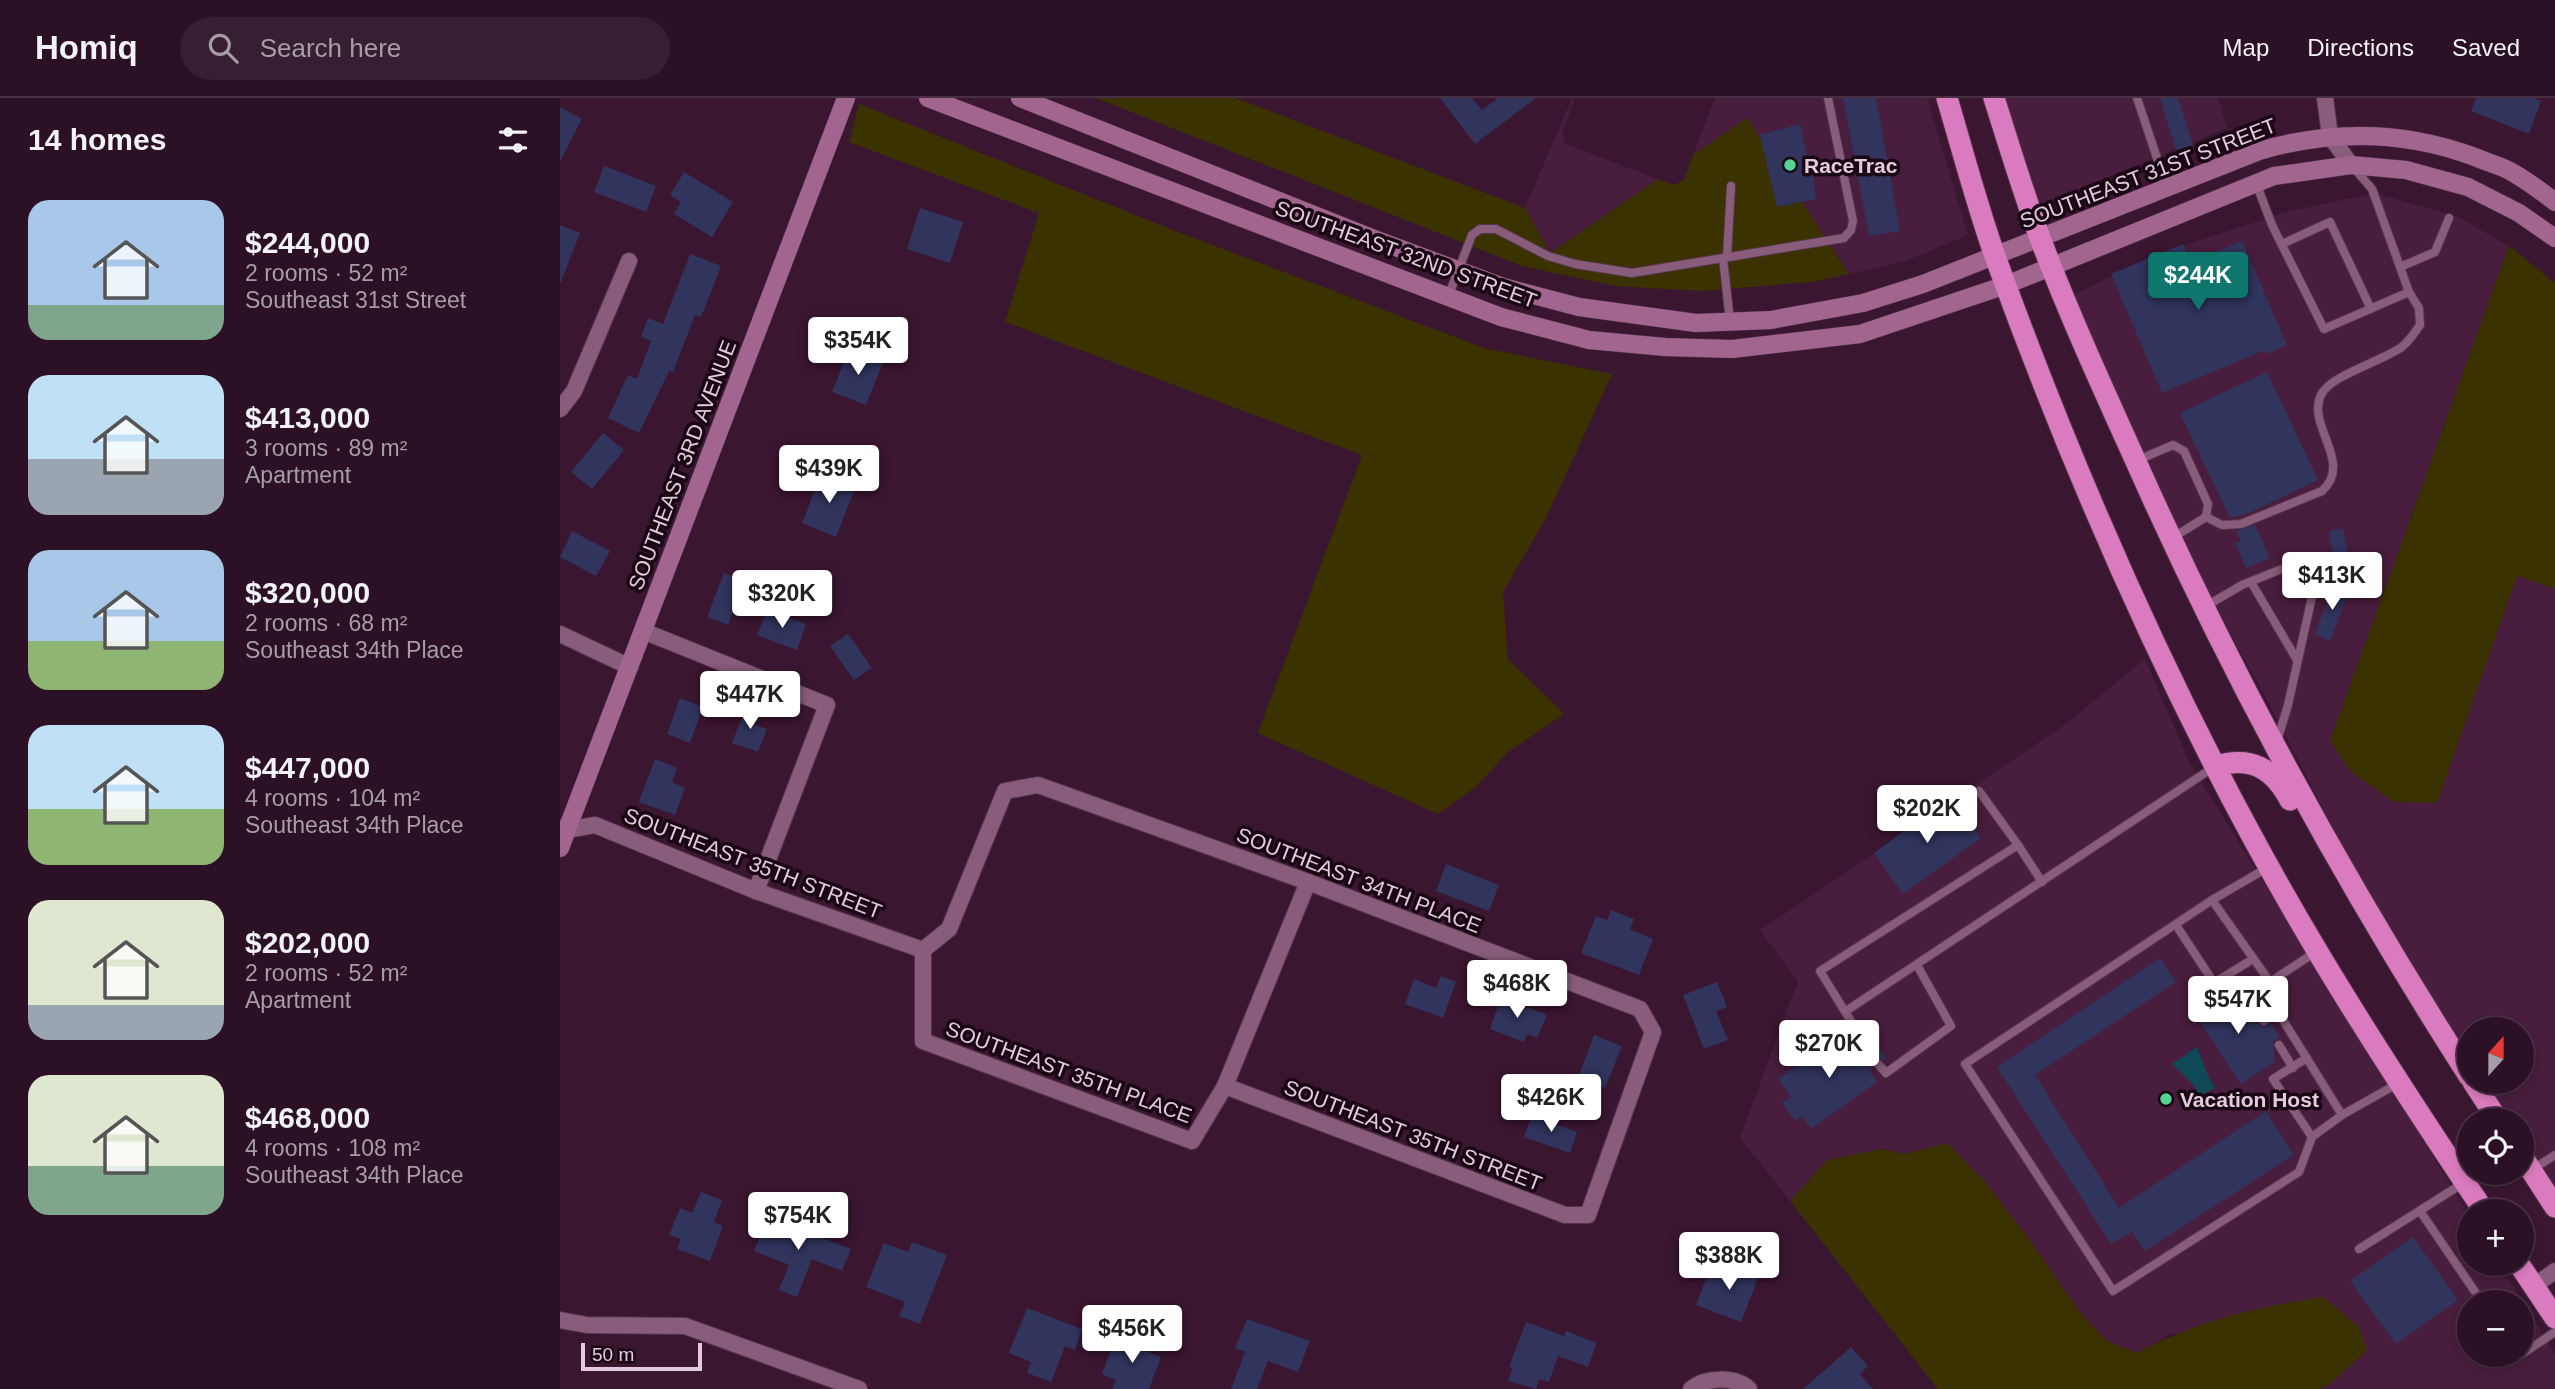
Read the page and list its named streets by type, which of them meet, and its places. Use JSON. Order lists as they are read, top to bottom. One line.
{"streets":{"main road":["SOUTHEAST 31ST STREET","SOUTHEAST 32ND STREET","SOUTHEAST 3RD AVENUE"],"street":["SOUTHEAST 35TH STREET","SOUTHEAST 34TH PLACE","SOUTHEAST 35TH PLACE"]},"crossings":[["SOUTHEAST 31ST STREET","SOUTHEAST 32ND STREET"],["SOUTHEAST 3RD AVENUE","SOUTHEAST 35TH STREET"],["SOUTHEAST 35TH STREET","SOUTHEAST 34TH PLACE"],["SOUTHEAST 35TH STREET","SOUTHEAST 35TH PLACE"],["SOUTHEAST 34TH PLACE","SOUTHEAST 35TH PLACE"]],"places":["RaceTrac","Vacation Host"],"scale_bar":"50 m","north":"top","page":{"header":"Homiq","search":"Search here","nav":["Map","Directions","Saved"],"heading":"14 homes","list":[{"name":"$244,000","note":"2 rooms · 52 m² · Southeast 31st Street"},{"name":"$413,000","note":"3 rooms · 89 m² · Apartment"},{"name":"$320,000","note":"2 rooms · 68 m² · Southeast 34th Place"},{"name":"$447,000","note":"4 rooms · 104 m² · Southeast 34th Place"},{"name":"$202,000","note":"2 rooms · 52 m² · Apartment"},{"name":"$468,000","note":"4 rooms · 108 m² · Southeast 34th Place"}],"price":["$244K","$354K","$439K","$413K","$320K","$447K","$202K","$468K","$547K","$270K","$426K","$754K","$388K","$456K"],"map_buttons":["+","−"],"scale":"50 m"}}
